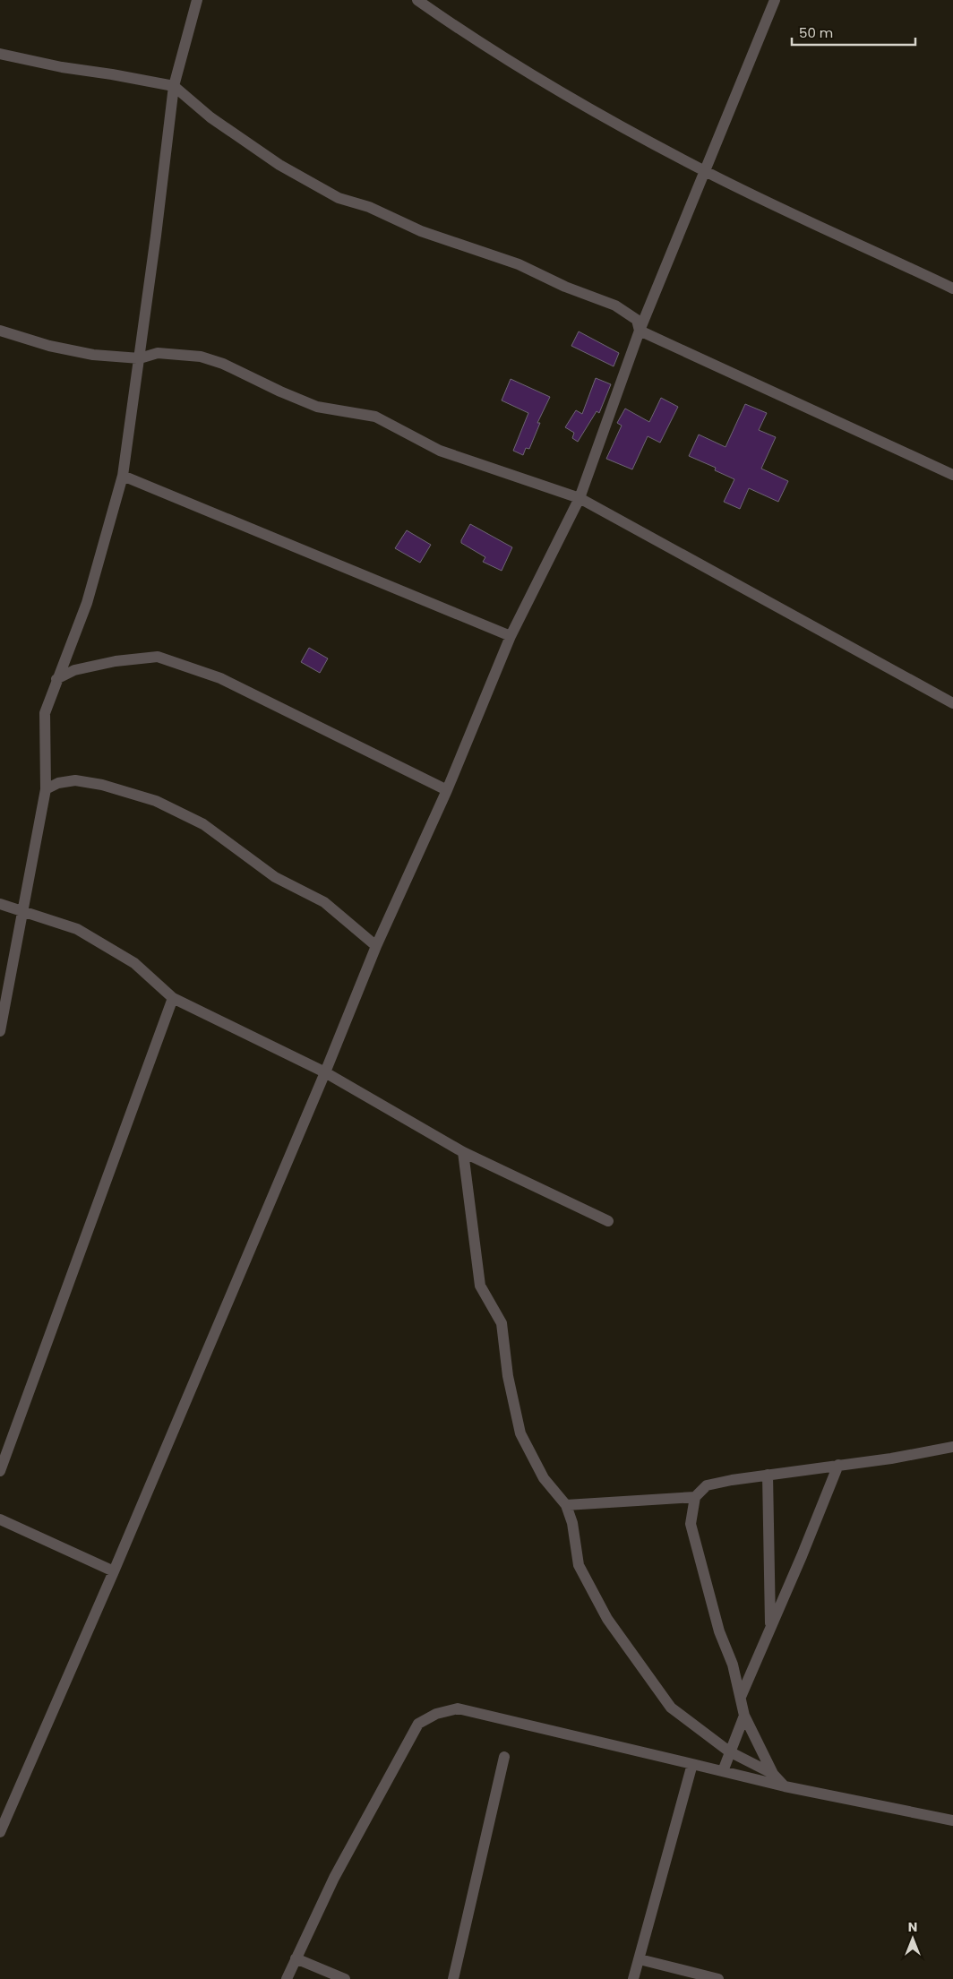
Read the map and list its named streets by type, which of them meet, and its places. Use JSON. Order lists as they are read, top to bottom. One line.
{"scale_bar":"50 m","north":"top"}
